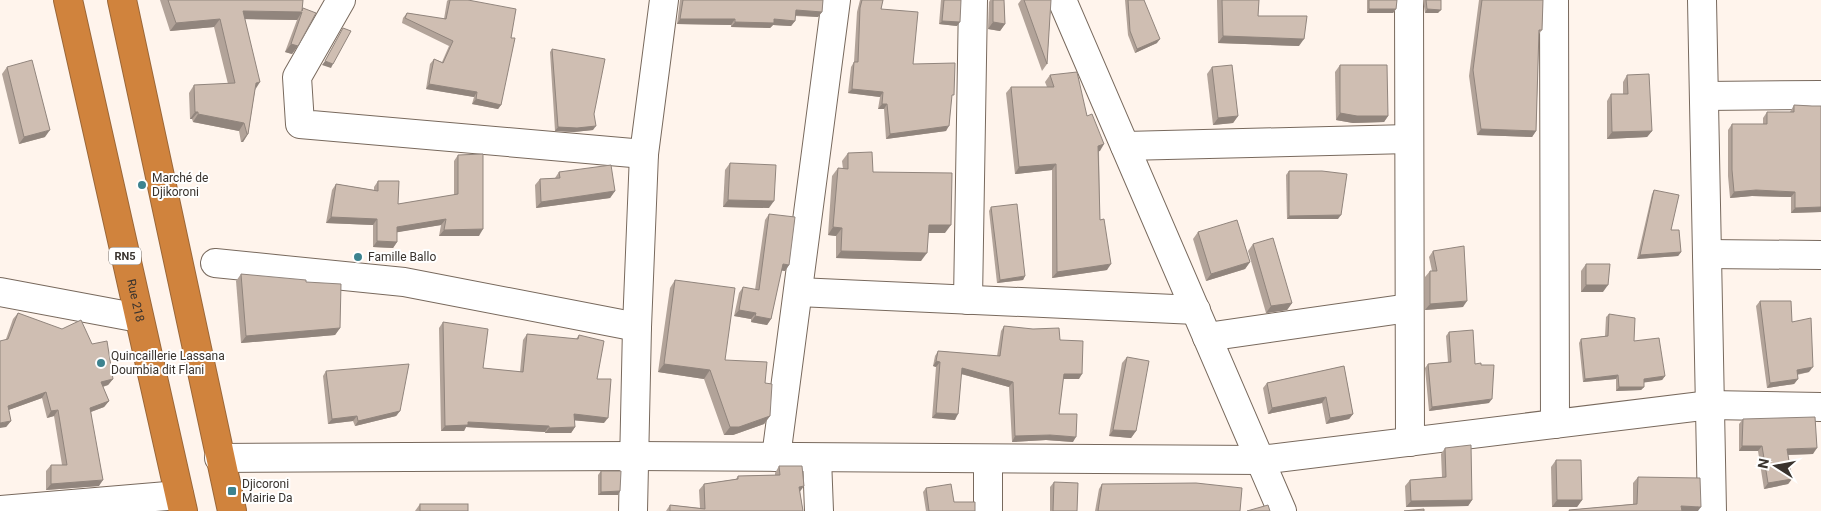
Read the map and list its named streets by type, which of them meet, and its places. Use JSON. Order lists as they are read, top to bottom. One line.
{"streets":{"highway":["RN5","Rue 218"]},"places":{"other":["Marché de Djikoroni","Famille Ballo","Quincaillerie Lassana Doumbia dit Flani"],"transit":["Djicoroni Mairie Da"]},"north":"left"}
